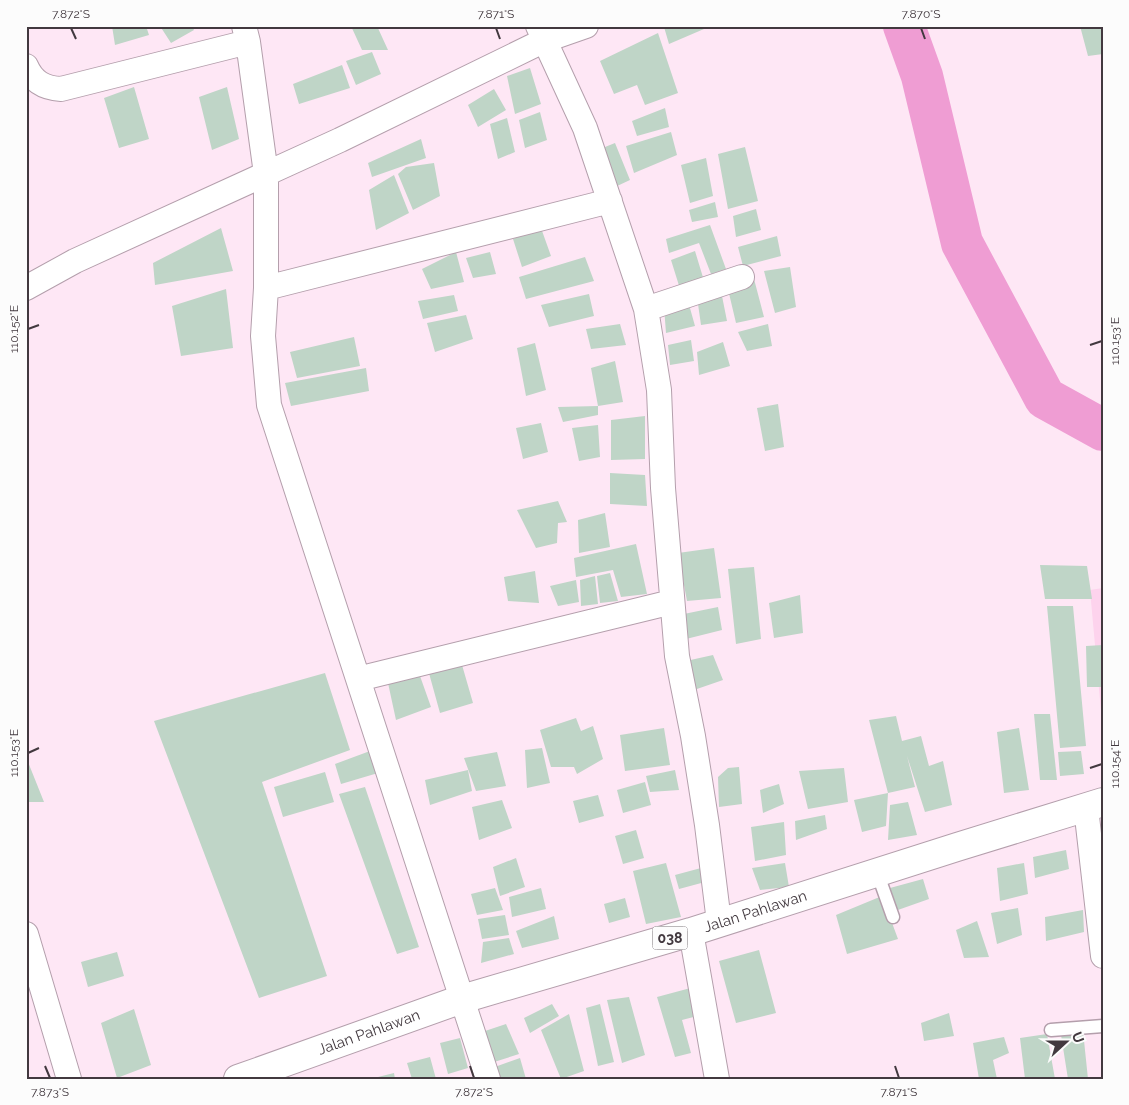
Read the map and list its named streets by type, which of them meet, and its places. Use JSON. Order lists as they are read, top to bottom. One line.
{"streets":{"main road":["Jalan Pahlawan","038"]},"north":"right","coordinates":["7.872°S","7.871°S","7.870°S","110.152°E","110.153°E","110.154°E","7.873°S"]}
